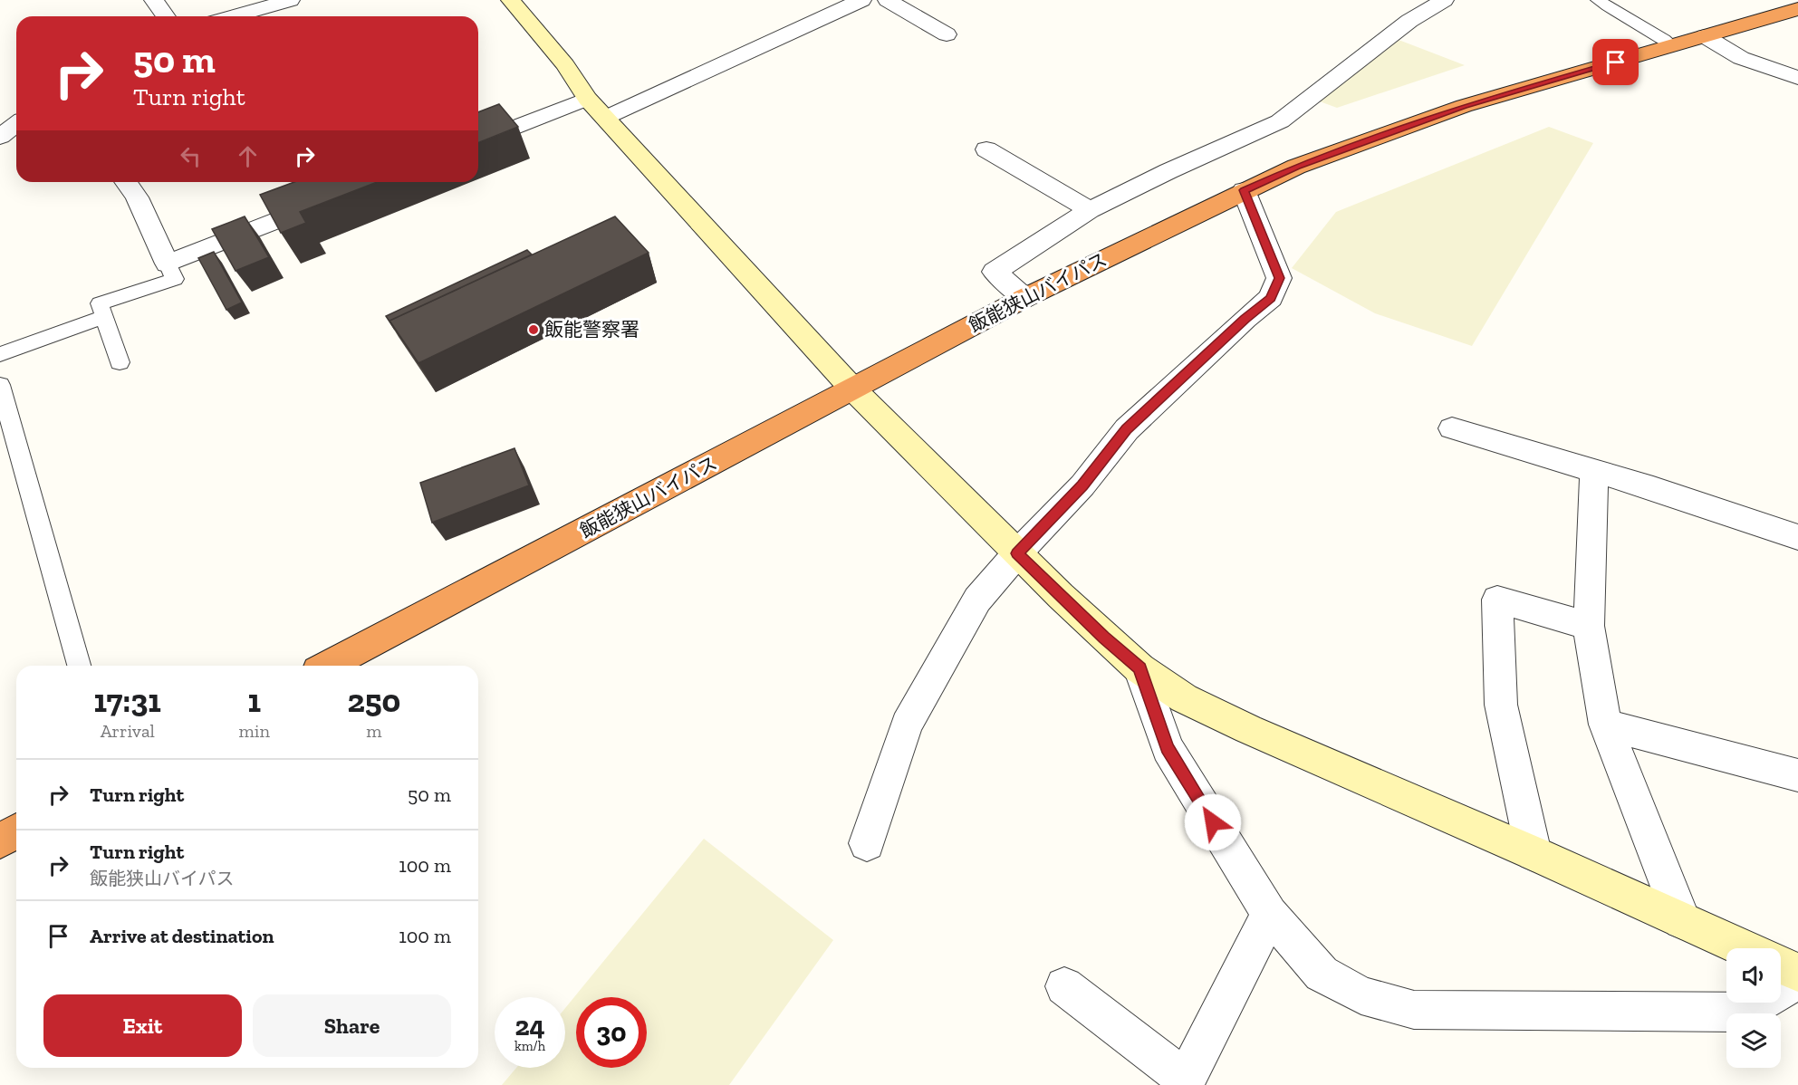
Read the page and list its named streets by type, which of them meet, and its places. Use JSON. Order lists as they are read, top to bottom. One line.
{"streets":{"highway":["飯能狭山バイパス"]},"places":["飯能警察署"],"page":{"turn":["50 m","Turn right"],"eta":["17:31","Arrival","1","min","250","m"],"list":[{"name":"Turn right","value":"50 m"},{"name":"Turn right","note":"飯能狭山バイパス","value":"100 m"},{"name":"Arrive at destination","value":"100 m"}],"buttons":["Exit","Share"],"speed":"24 km/h","limit":"30"}}
